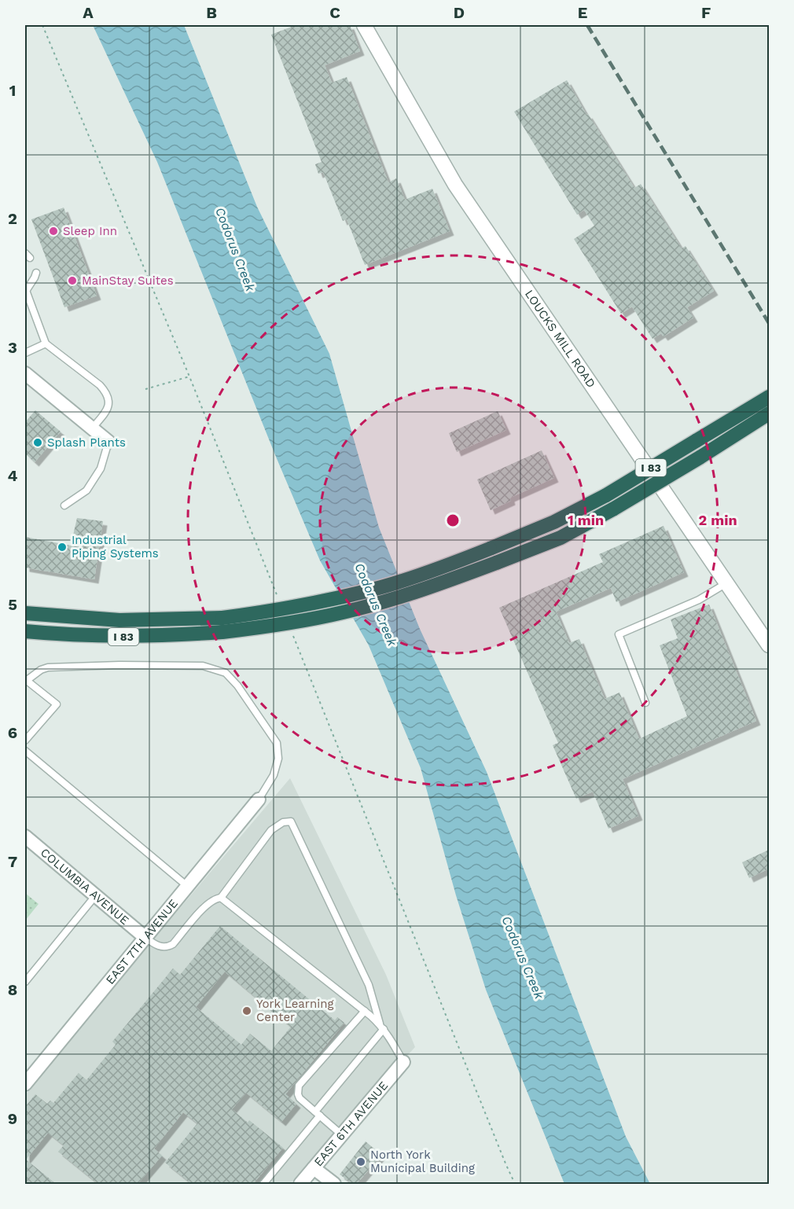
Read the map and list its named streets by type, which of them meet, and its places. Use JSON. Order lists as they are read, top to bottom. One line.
{"streets":{"highway":["I 83"],"street":["LOUCKS MILL ROAD","COLUMBIA AVENUE","EAST 7TH AVENUE","EAST 6TH AVENUE"]},"crossings":[["COLUMBIA AVENUE","EAST 7TH AVENUE"]],"water":["Codorus Creek"],"places":["Sleep Inn","MainStay Suites","Splash Plants","Industrial Piping Systems","York Learning Center","North York Municipal Building"],"grid":{"columns":["A","B","C","D","E","F"],"rows":["1","2","3","4","5","6","7","8","9"]},"rings":["1 min","2 min"]}
